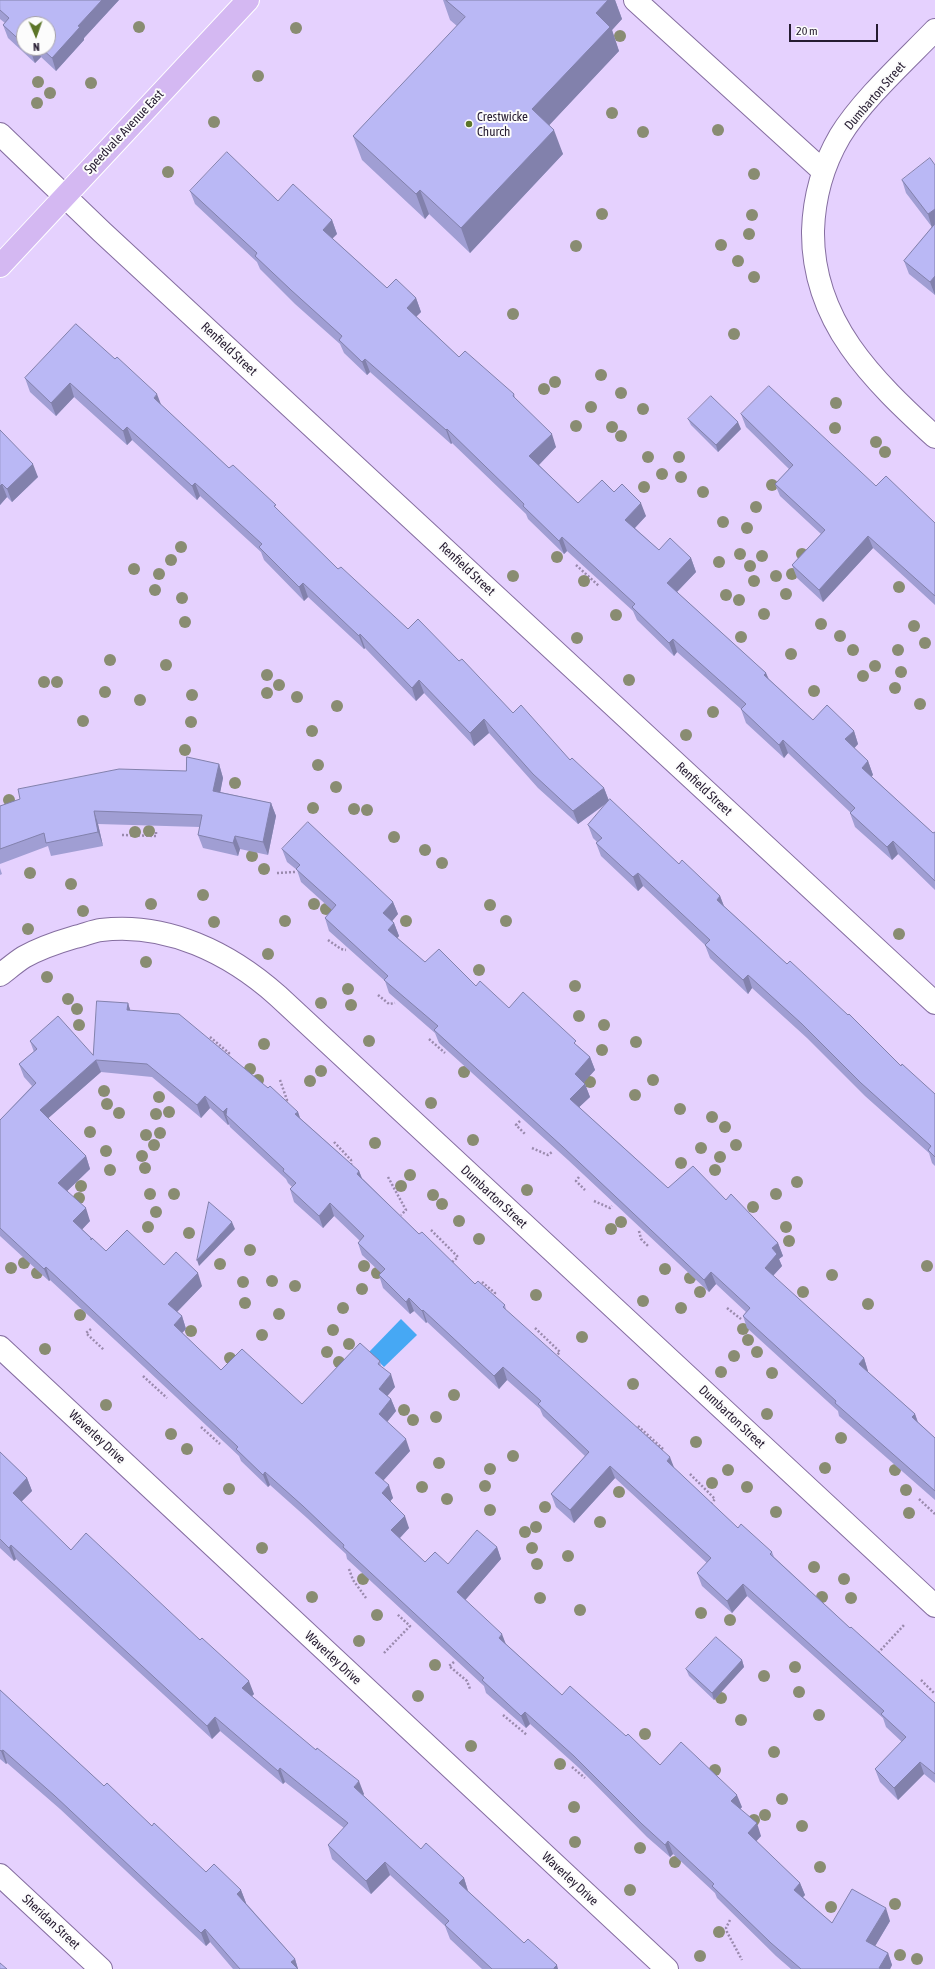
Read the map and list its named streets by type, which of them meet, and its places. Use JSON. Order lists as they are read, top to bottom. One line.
{"streets":{"main road":["Speedvale Avenue East"],"street":["Dumbarton Street","Renfield Street","Waverley Drive","Sheridan Street"]},"crossings":[["Speedvale Avenue East","Renfield Street"]],"places":["Crestwicke Church"],"scale_bar":"20 m","north":"bottom"}
